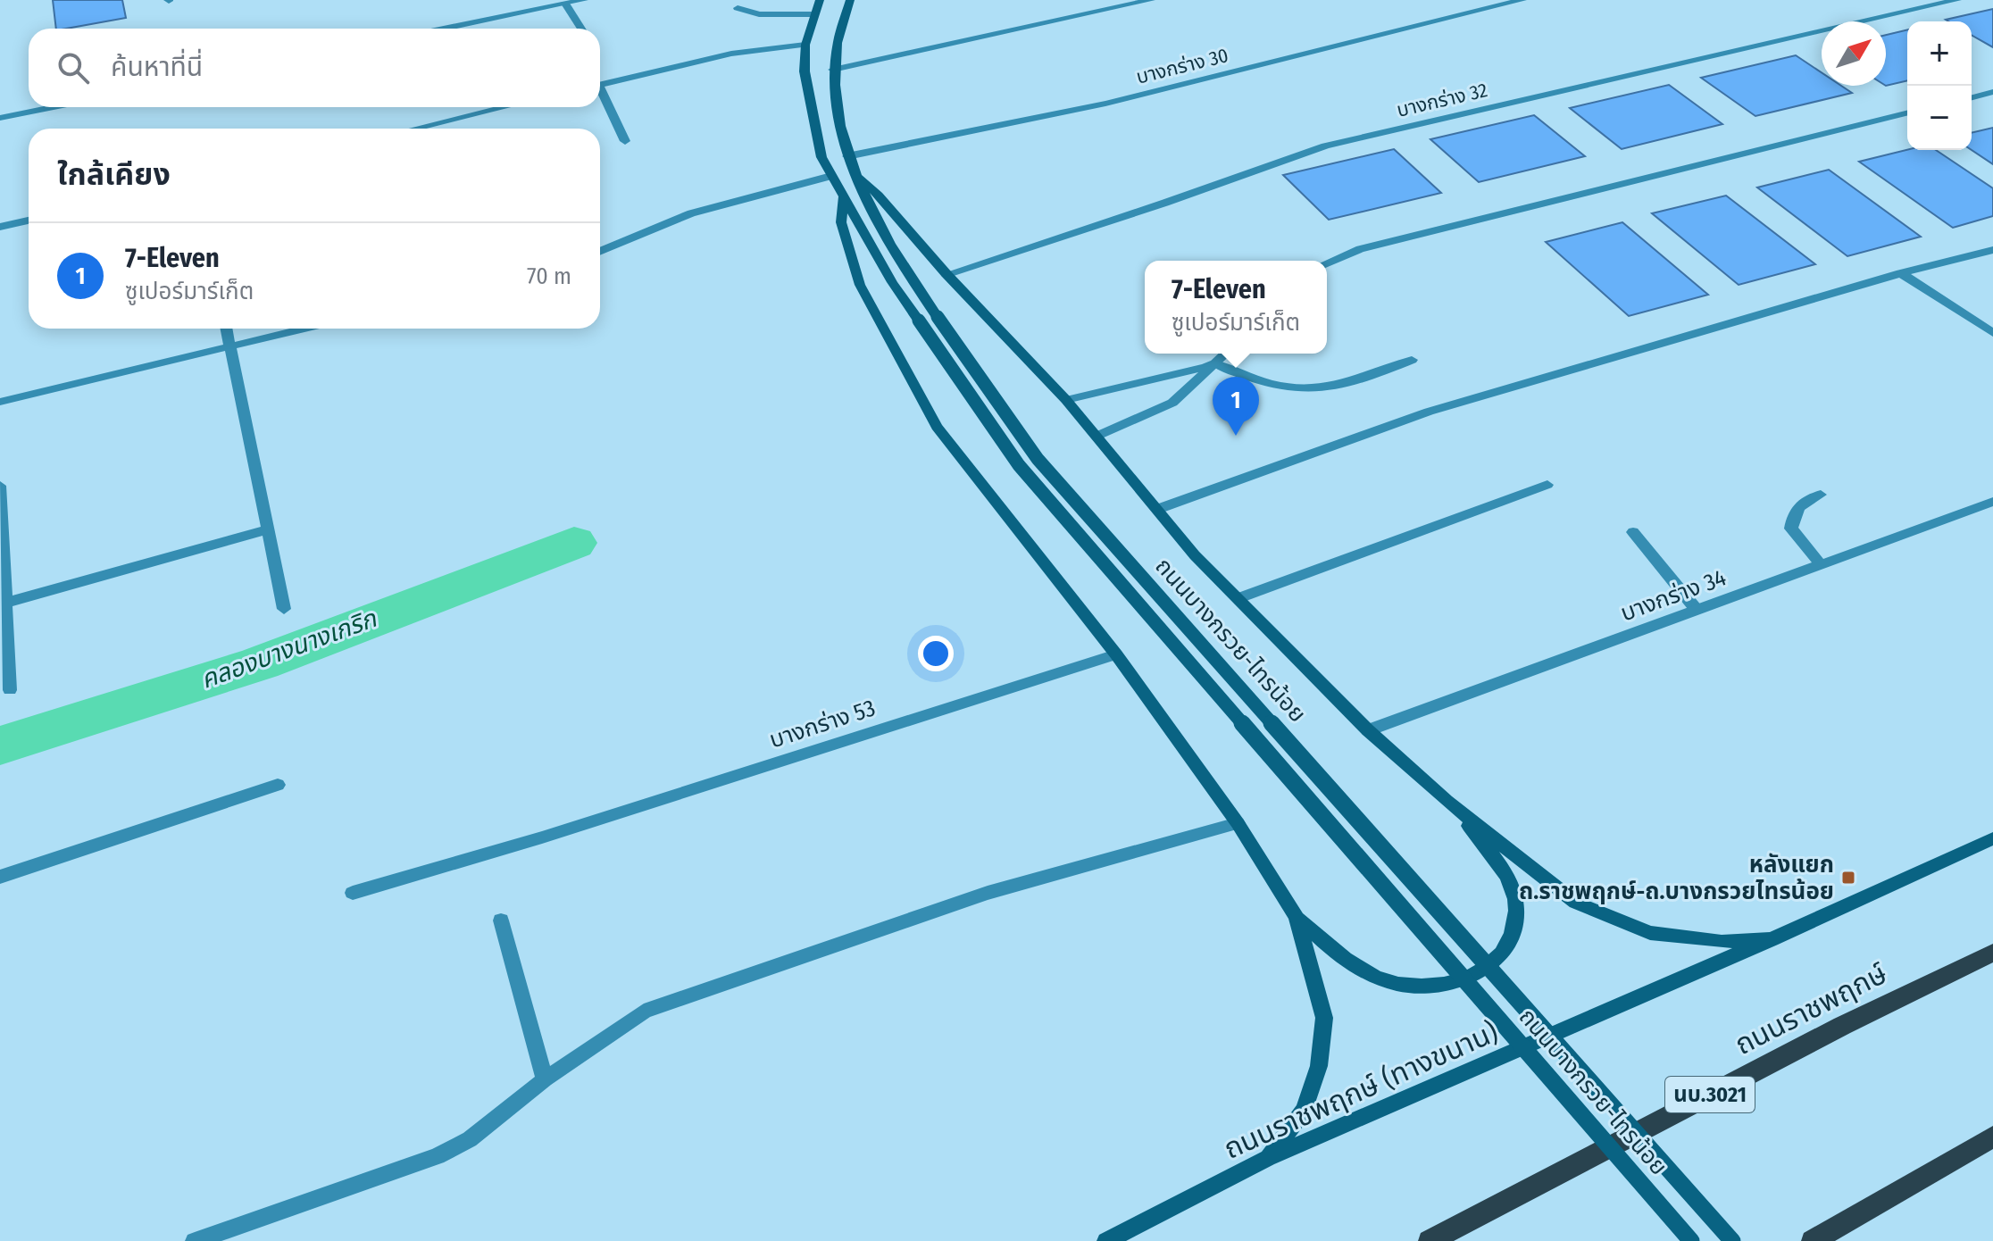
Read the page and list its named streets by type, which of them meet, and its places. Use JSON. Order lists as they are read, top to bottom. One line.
{"streets":{"main road":["ถนนบางกรวย-ไทรน้อย","ถนนราชพฤกษ์","ถนนราชพฤกษ์ (ทางขนาน)","นบ.3021"],"street":["บางกร่าง 30","บางกร่าง 32","บางกร่าง 34","บางกร่าง 53"]},"crossings":[["บางกร่าง 30","ถนนบางกรวย-ไทรน้อย"]],"water":["คลองบางนางเกริก"],"places":{"transit":["หลังแยก ถ.ราชพฤกษ์-ถ.บางกรวยไทรน้อย"]},"north":"top right","page":{"map_buttons":["+","−"],"search":"ค้นหาที่นี่","heading":"ใกล้เคียง","list":[{"mark":"1","name":"7-Eleven","note":"ซูเปอร์มาร์เก็ต","value":"70 m"}],"popup":["7-Eleven","ซูเปอร์มาร์เก็ต"],"pins":"1"}}
